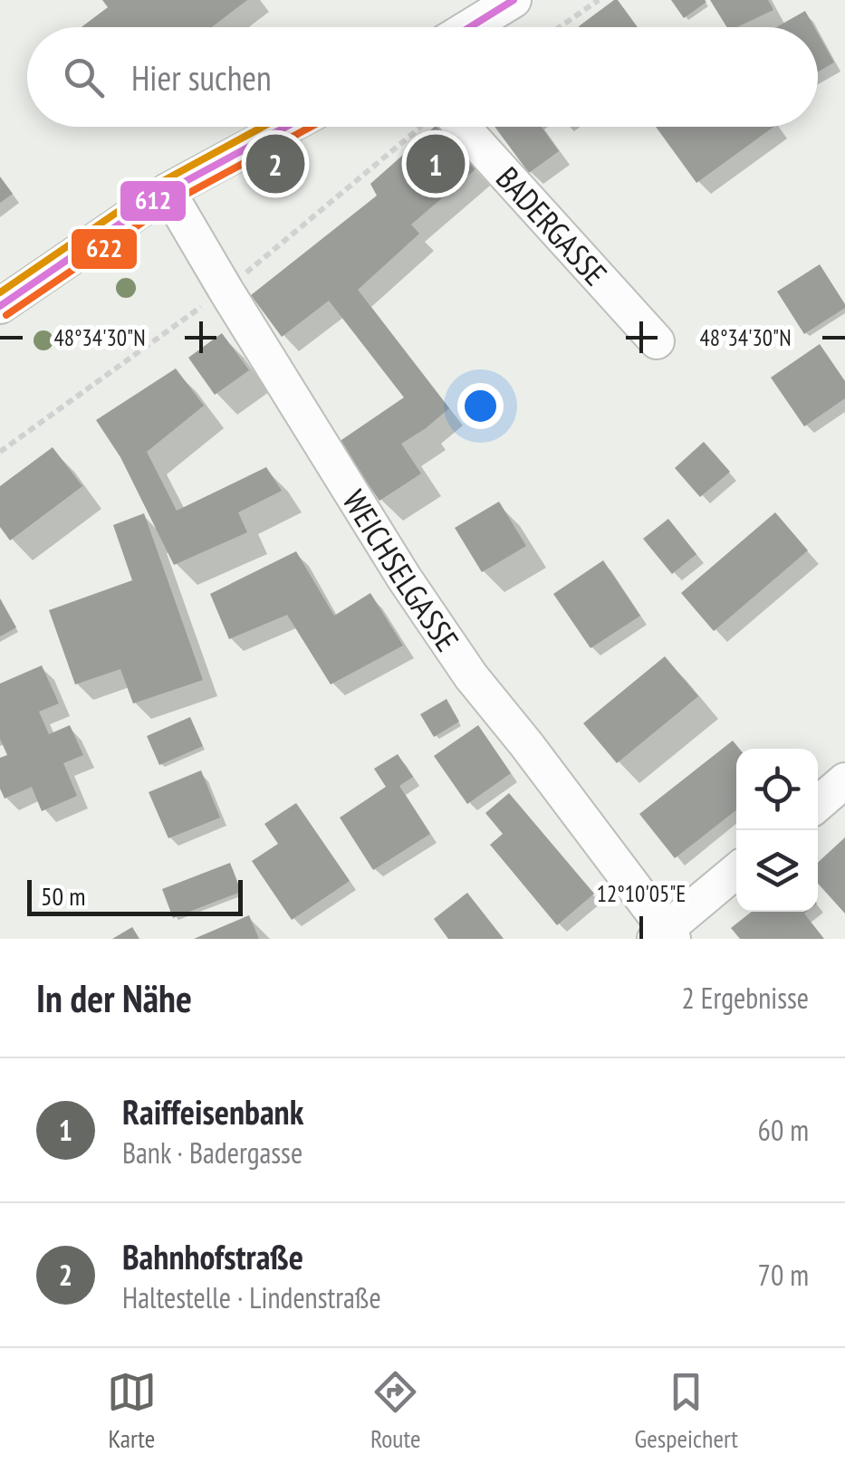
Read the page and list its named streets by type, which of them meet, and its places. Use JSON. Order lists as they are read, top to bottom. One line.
{"streets":{"street":["BADERGASSE","WEICHSELGASSE"]},"lines":["transit line 612","transit line 622"],"scale_bar":"50 m","page":{"search":"Hier suchen","pins":["1","2"],"scale":"50 m","heading":["In der Nähe","2 Ergebnisse"],"list":[{"mark":"1","name":"Raiffeisenbank","note":"Bank · Badergasse","value":"60 m"},{"mark":"2","name":"Bahnhofstraße","note":"Haltestelle · Lindenstraße","value":"70 m"}],"nav":["Karte","Route","Gespeichert"]},"coordinates":["48°34'30\"N","12°10'05\"E"]}
